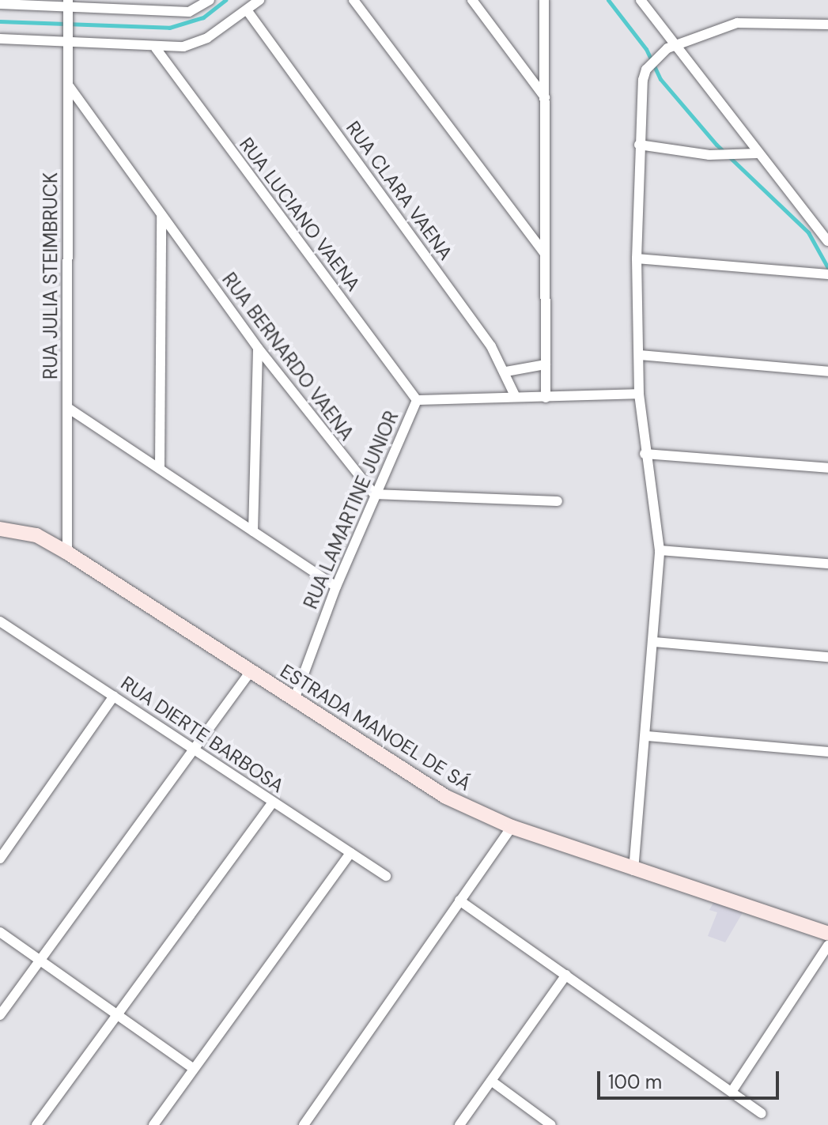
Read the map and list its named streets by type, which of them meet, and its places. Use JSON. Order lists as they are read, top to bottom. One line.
{"streets":{"main road":["ESTRADA MANOEL DE SÁ"],"street":["RUA CLARA VAENA","RUA LUCIANO VAENA","RUA JULIA STEIMBRUCK","RUA BERNARDO VAENA","RUA LAMARTINE JUNIOR","RUA DIERTE BARBOSA"]},"crossings":[["RUA CLARA VAENA","RUA LAMARTINE JUNIOR"],["RUA LUCIANO VAENA","RUA LAMARTINE JUNIOR"],["RUA JULIA STEIMBRUCK","RUA BERNARDO VAENA"],["RUA JULIA STEIMBRUCK","ESTRADA MANOEL DE SÁ"],["RUA BERNARDO VAENA","RUA LAMARTINE JUNIOR"],["RUA LAMARTINE JUNIOR","ESTRADA MANOEL DE SÁ"]],"scale_bar":"100 m"}
